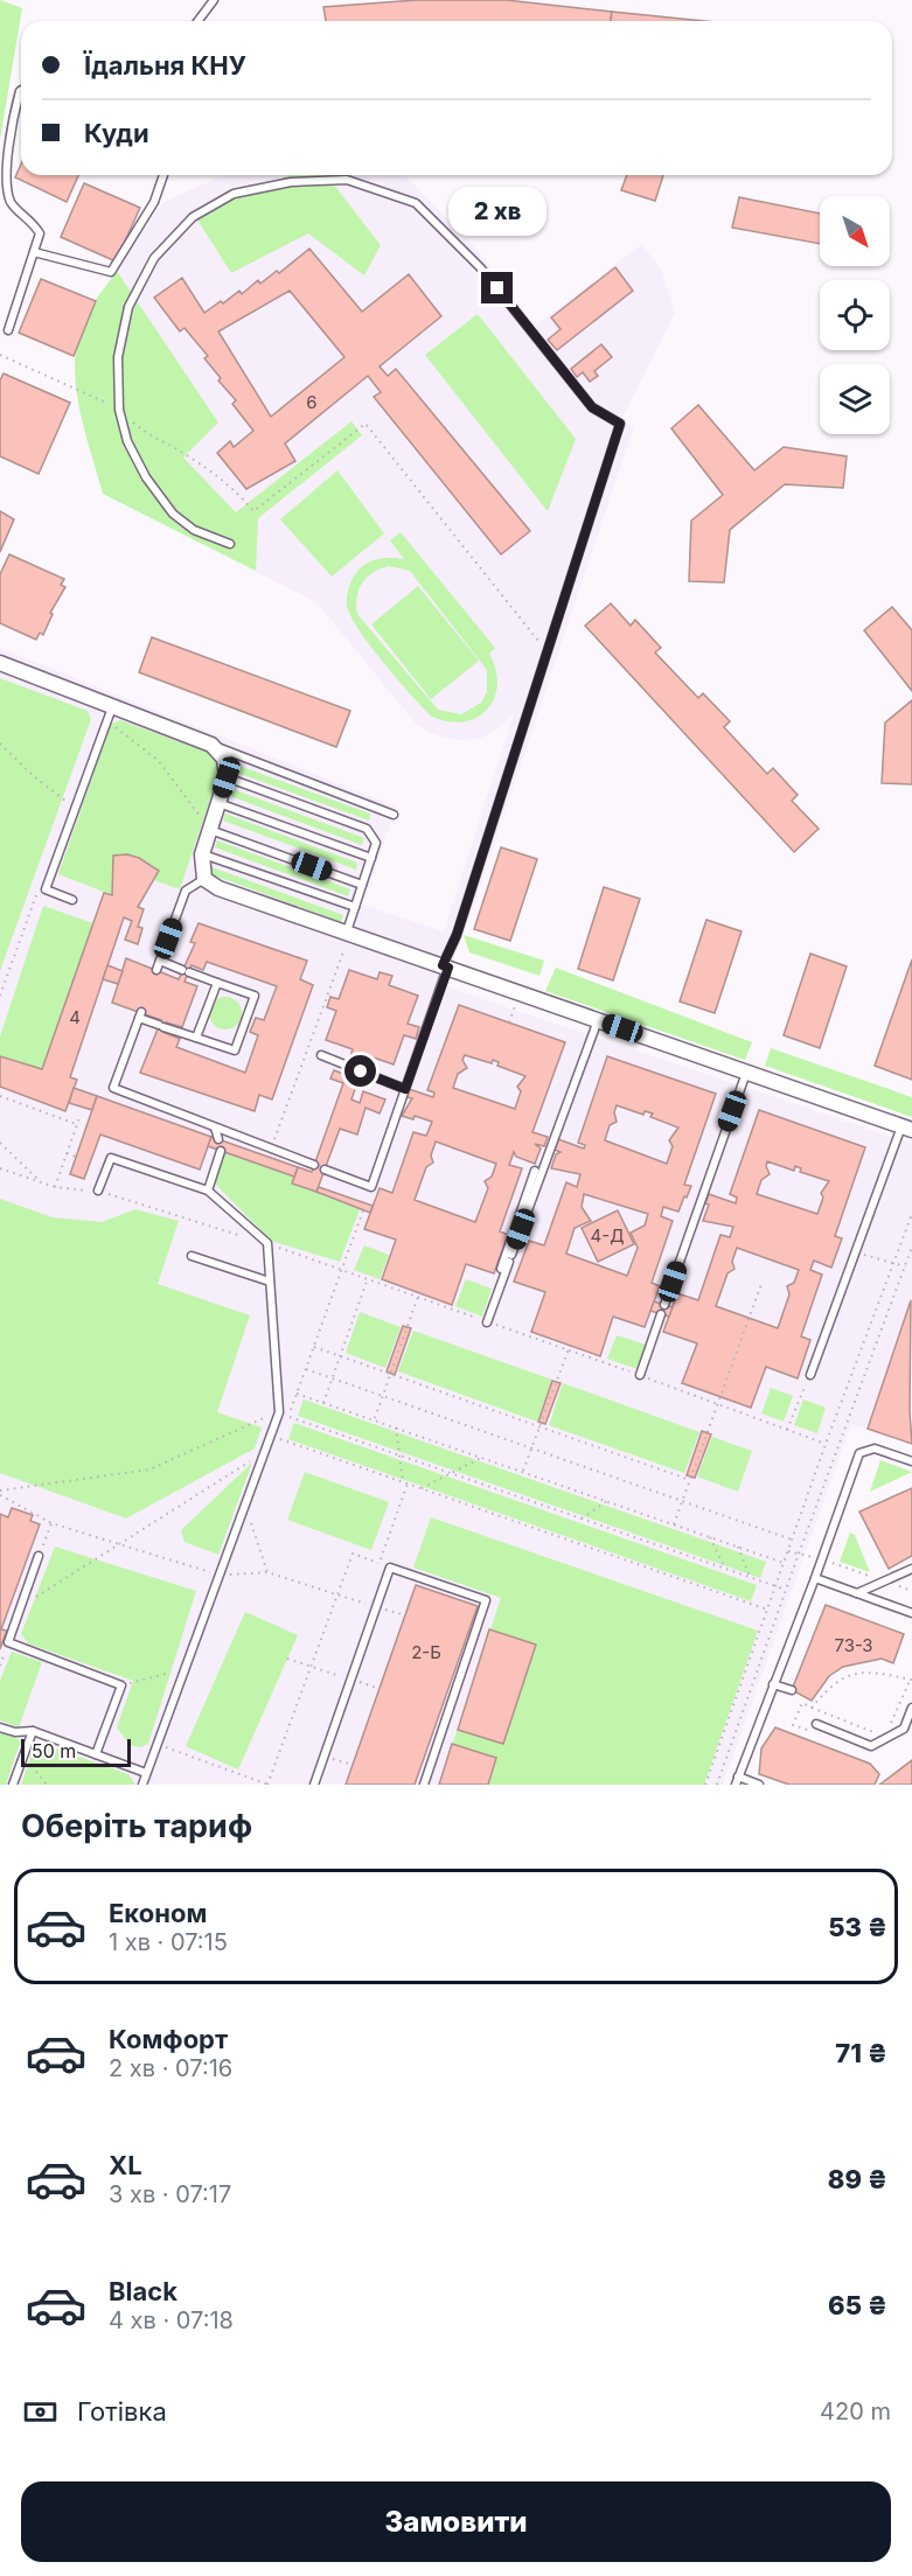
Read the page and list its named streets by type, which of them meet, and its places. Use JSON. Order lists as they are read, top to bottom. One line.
{"house_numbers":["6","4","4-Д","73-З","2-Б"],"scale_bar":"50 m","north":"bottom right","page":{"banner":["Їдальня КНУ","Куди"],"bubble":"2 хв","scale":"50 m","heading":"Оберіть тариф","list":[{"name":"Економ","note":"1 хв · 07:15","value":"53 ₴"},{"name":"Комфорт","note":"2 хв · 07:16","value":"71 ₴"},{"name":"XL","note":"3 хв · 07:17","value":"89 ₴"},{"name":"Black","note":"4 хв · 07:18","value":"65 ₴"}],"pay":["Готівка","420 m"],"buttons":"Замовити"}}
